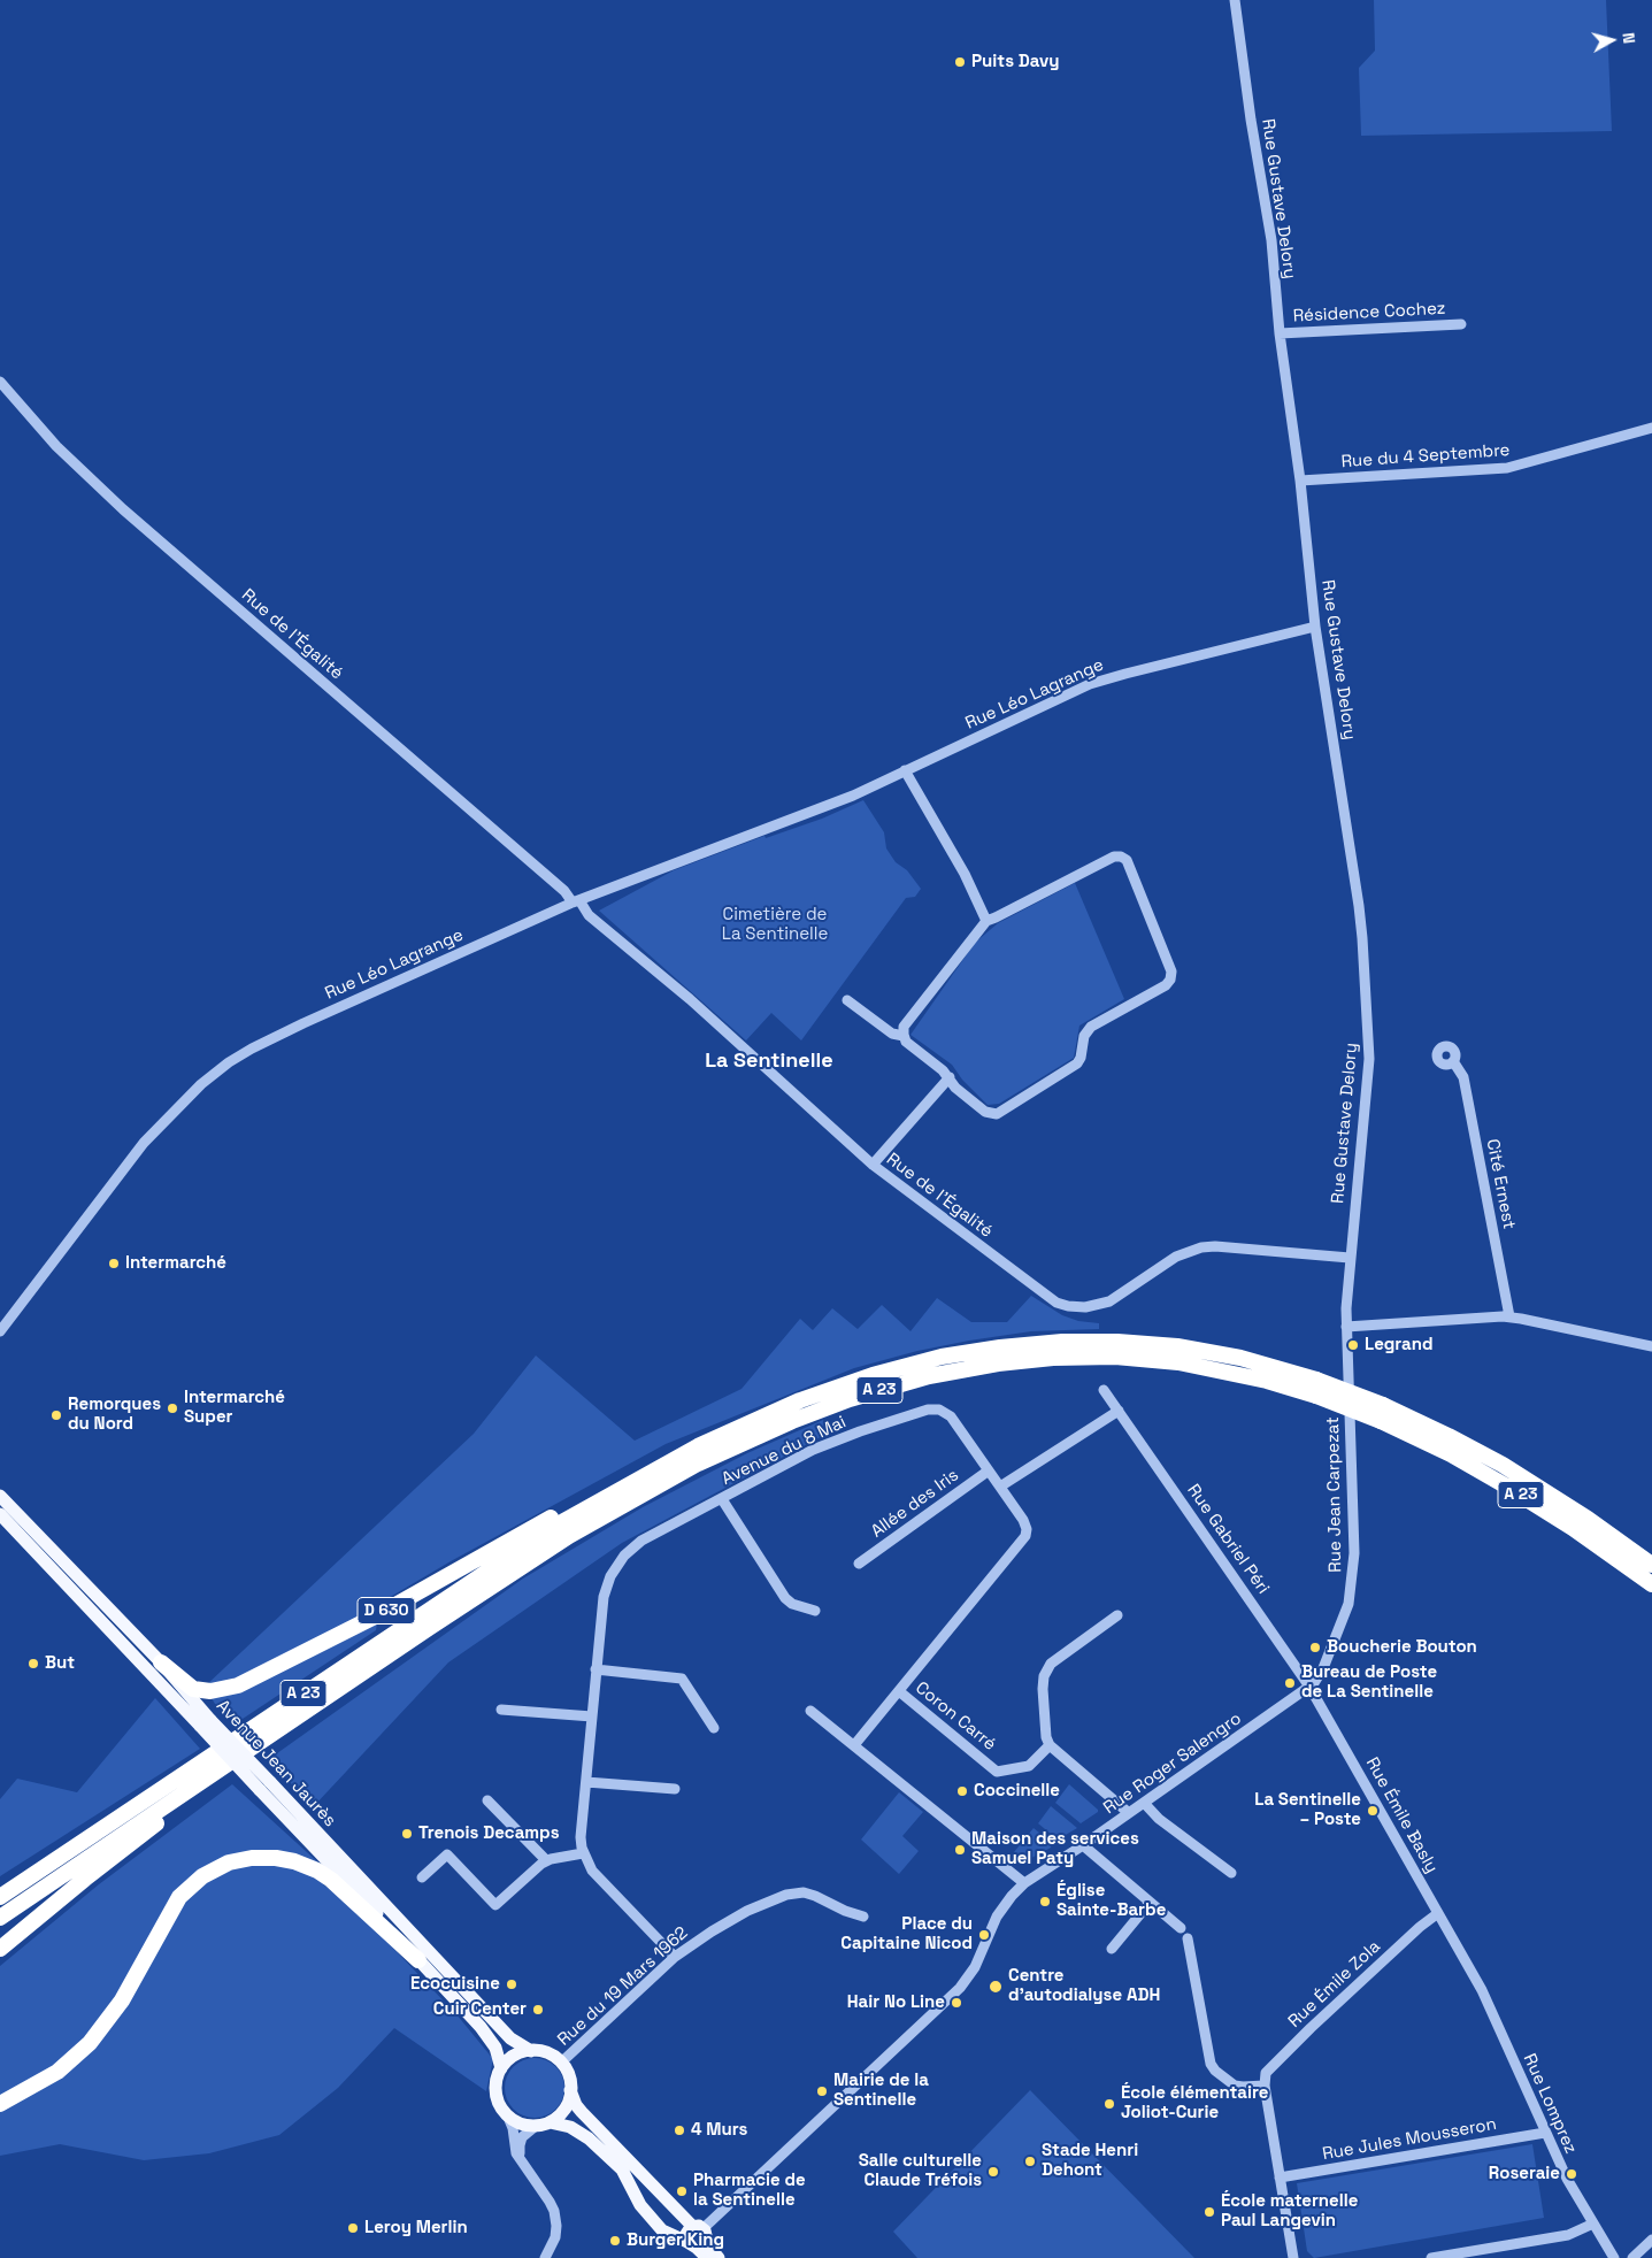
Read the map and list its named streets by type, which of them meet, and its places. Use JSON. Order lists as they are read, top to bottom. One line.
{"streets":{"highway":["A 23","D 630"],"main road":["Avenue Jean Jaurès"],"street":["Rue Gustave Delory","Résidence Cochez","Rue du 4 Septembre","Rue de l'Égalité","Rue Léo Lagrange","Cité Ernest","Avenue du 8 Mai","Rue Jean Carpezat","Allée des Iris","Rue Gabriel Péri","Coron Carré","Rue Roger Salengro","Rue Émile Basly","Rue Émile Zola","Rue du 19 Mars 1962","Rue Lomprez","Rue Jules Mousseron"]},"crossings":[["Rue Gustave Delory","Résidence Cochez"],["Rue Gustave Delory","Rue du 4 Septembre"],["Rue Gustave Delory","Rue de l'Égalité"],["Rue Gustave Delory","Rue Léo Lagrange"],["Rue Gustave Delory","Rue Jean Carpezat"],["Rue de l'Égalité","Rue Léo Lagrange"],["A 23","D 630"],["Avenue du 8 Mai","Allée des Iris"],["Avenue du 8 Mai","Coron Carré"],["Rue Jean Carpezat","Rue Gabriel Péri"],["Rue Jean Carpezat","Rue Roger Salengro"],["Rue Jean Carpezat","Rue Émile Basly"],["Rue Gabriel Péri","Rue Roger Salengro"],["Rue Gabriel Péri","Rue Émile Basly"],["D 630","Avenue Jean Jaurès"],["Avenue Jean Jaurès","Rue du 19 Mars 1962"],["Rue Roger Salengro","Rue Émile Basly"],["Rue Émile Basly","Rue Émile Zola"],["Rue Émile Basly","Rue Lomprez"],["Rue Lomprez","Rue Jules Mousseron"]],"districts":["La Sentinelle"],"parks":["Cimetière de La Sentinelle"],"places":["Puits Davy","Intermarché","Legrand","Intermarché Super","Remorques du Nord","Boucherie Bouton","But","Bureau de Poste de La Sentinelle","Coccinelle","La Sentinelle – Poste","Trenois Decamps","Maison des services Samuel Paty","Église Sainte-Barbe","Place du Capitaine Nicod","Ecocuisine","Centre d'autodialyse ADH","Hair No Line","Cuir Center","Mairie de la Sentinelle","École élémentaire Joliot-Curie","4 Murs","Stade Henri Dehont","Salle culturelle Claude Tréfois","Roseraie","Pharmacie de la Sentinelle","École maternelle Paul Langevin","Leroy Merlin","Burger King"],"north":"right"}
